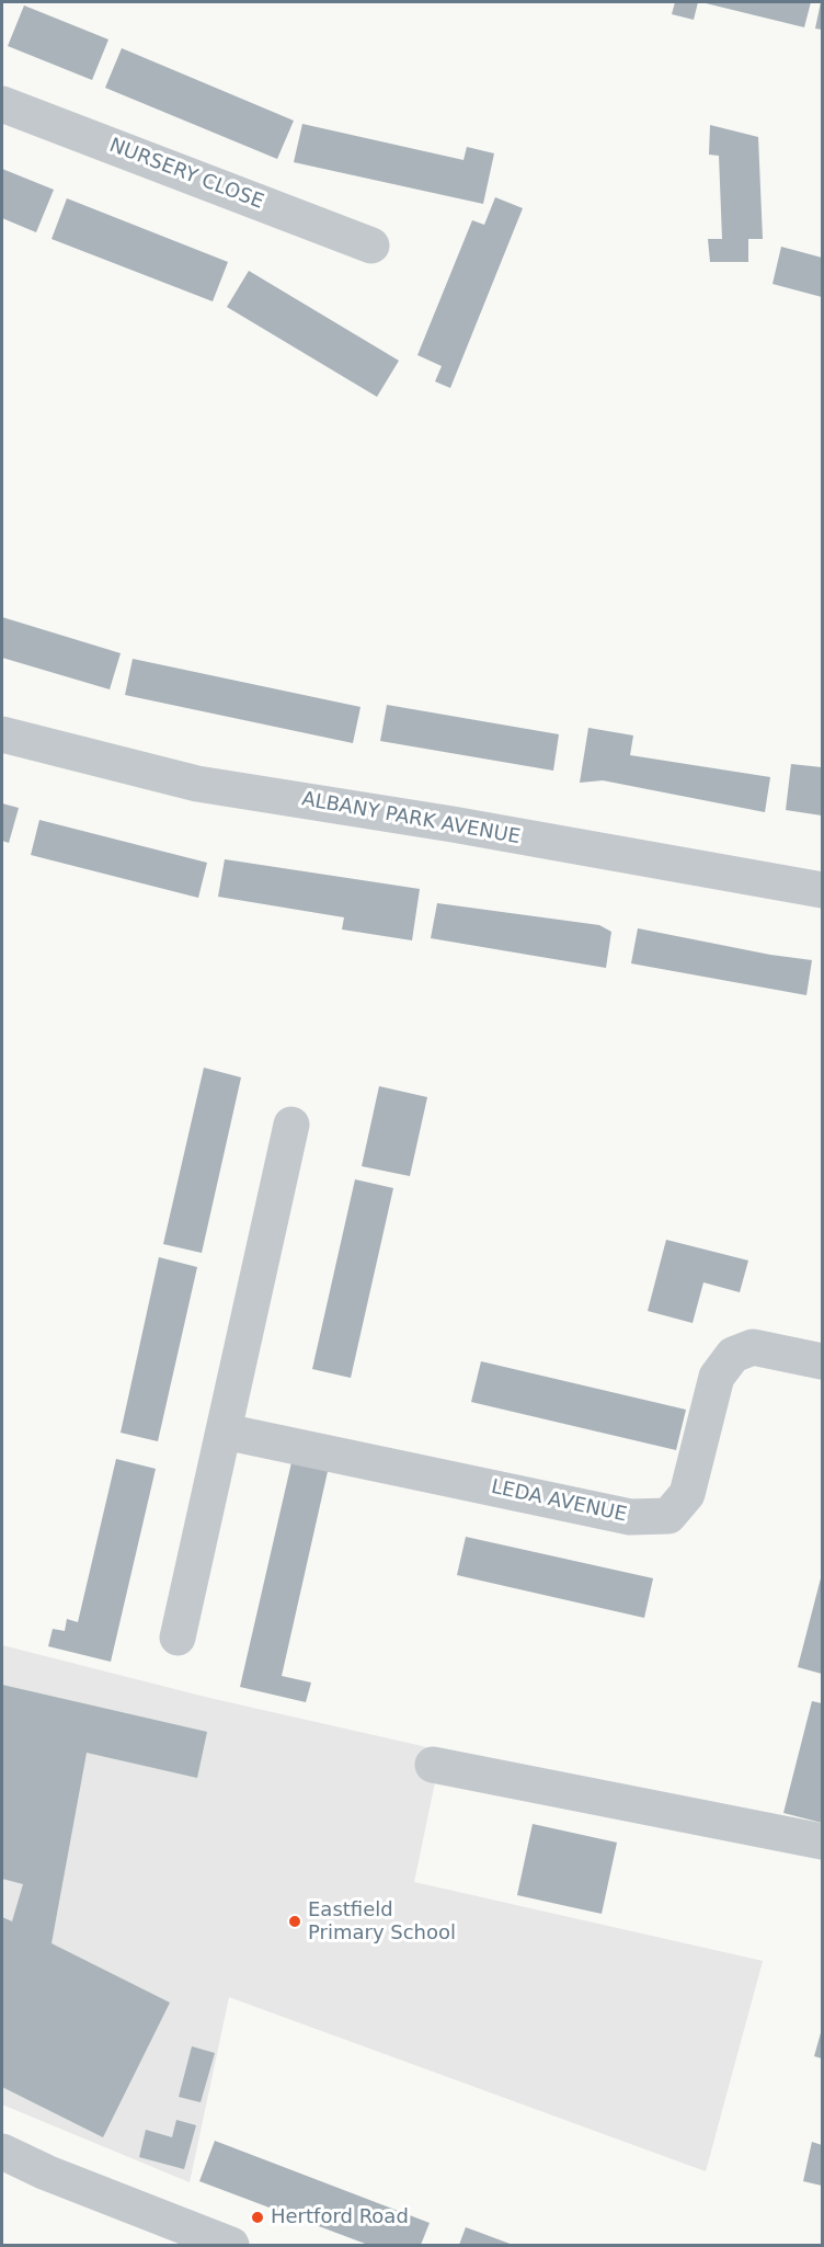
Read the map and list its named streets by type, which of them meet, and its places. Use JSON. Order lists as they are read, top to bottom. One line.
{"streets":{"street":["NURSERY CLOSE","ALBANY PARK AVENUE","LEDA AVENUE"]},"places":["Eastfield Primary School","Hertford Road"]}
